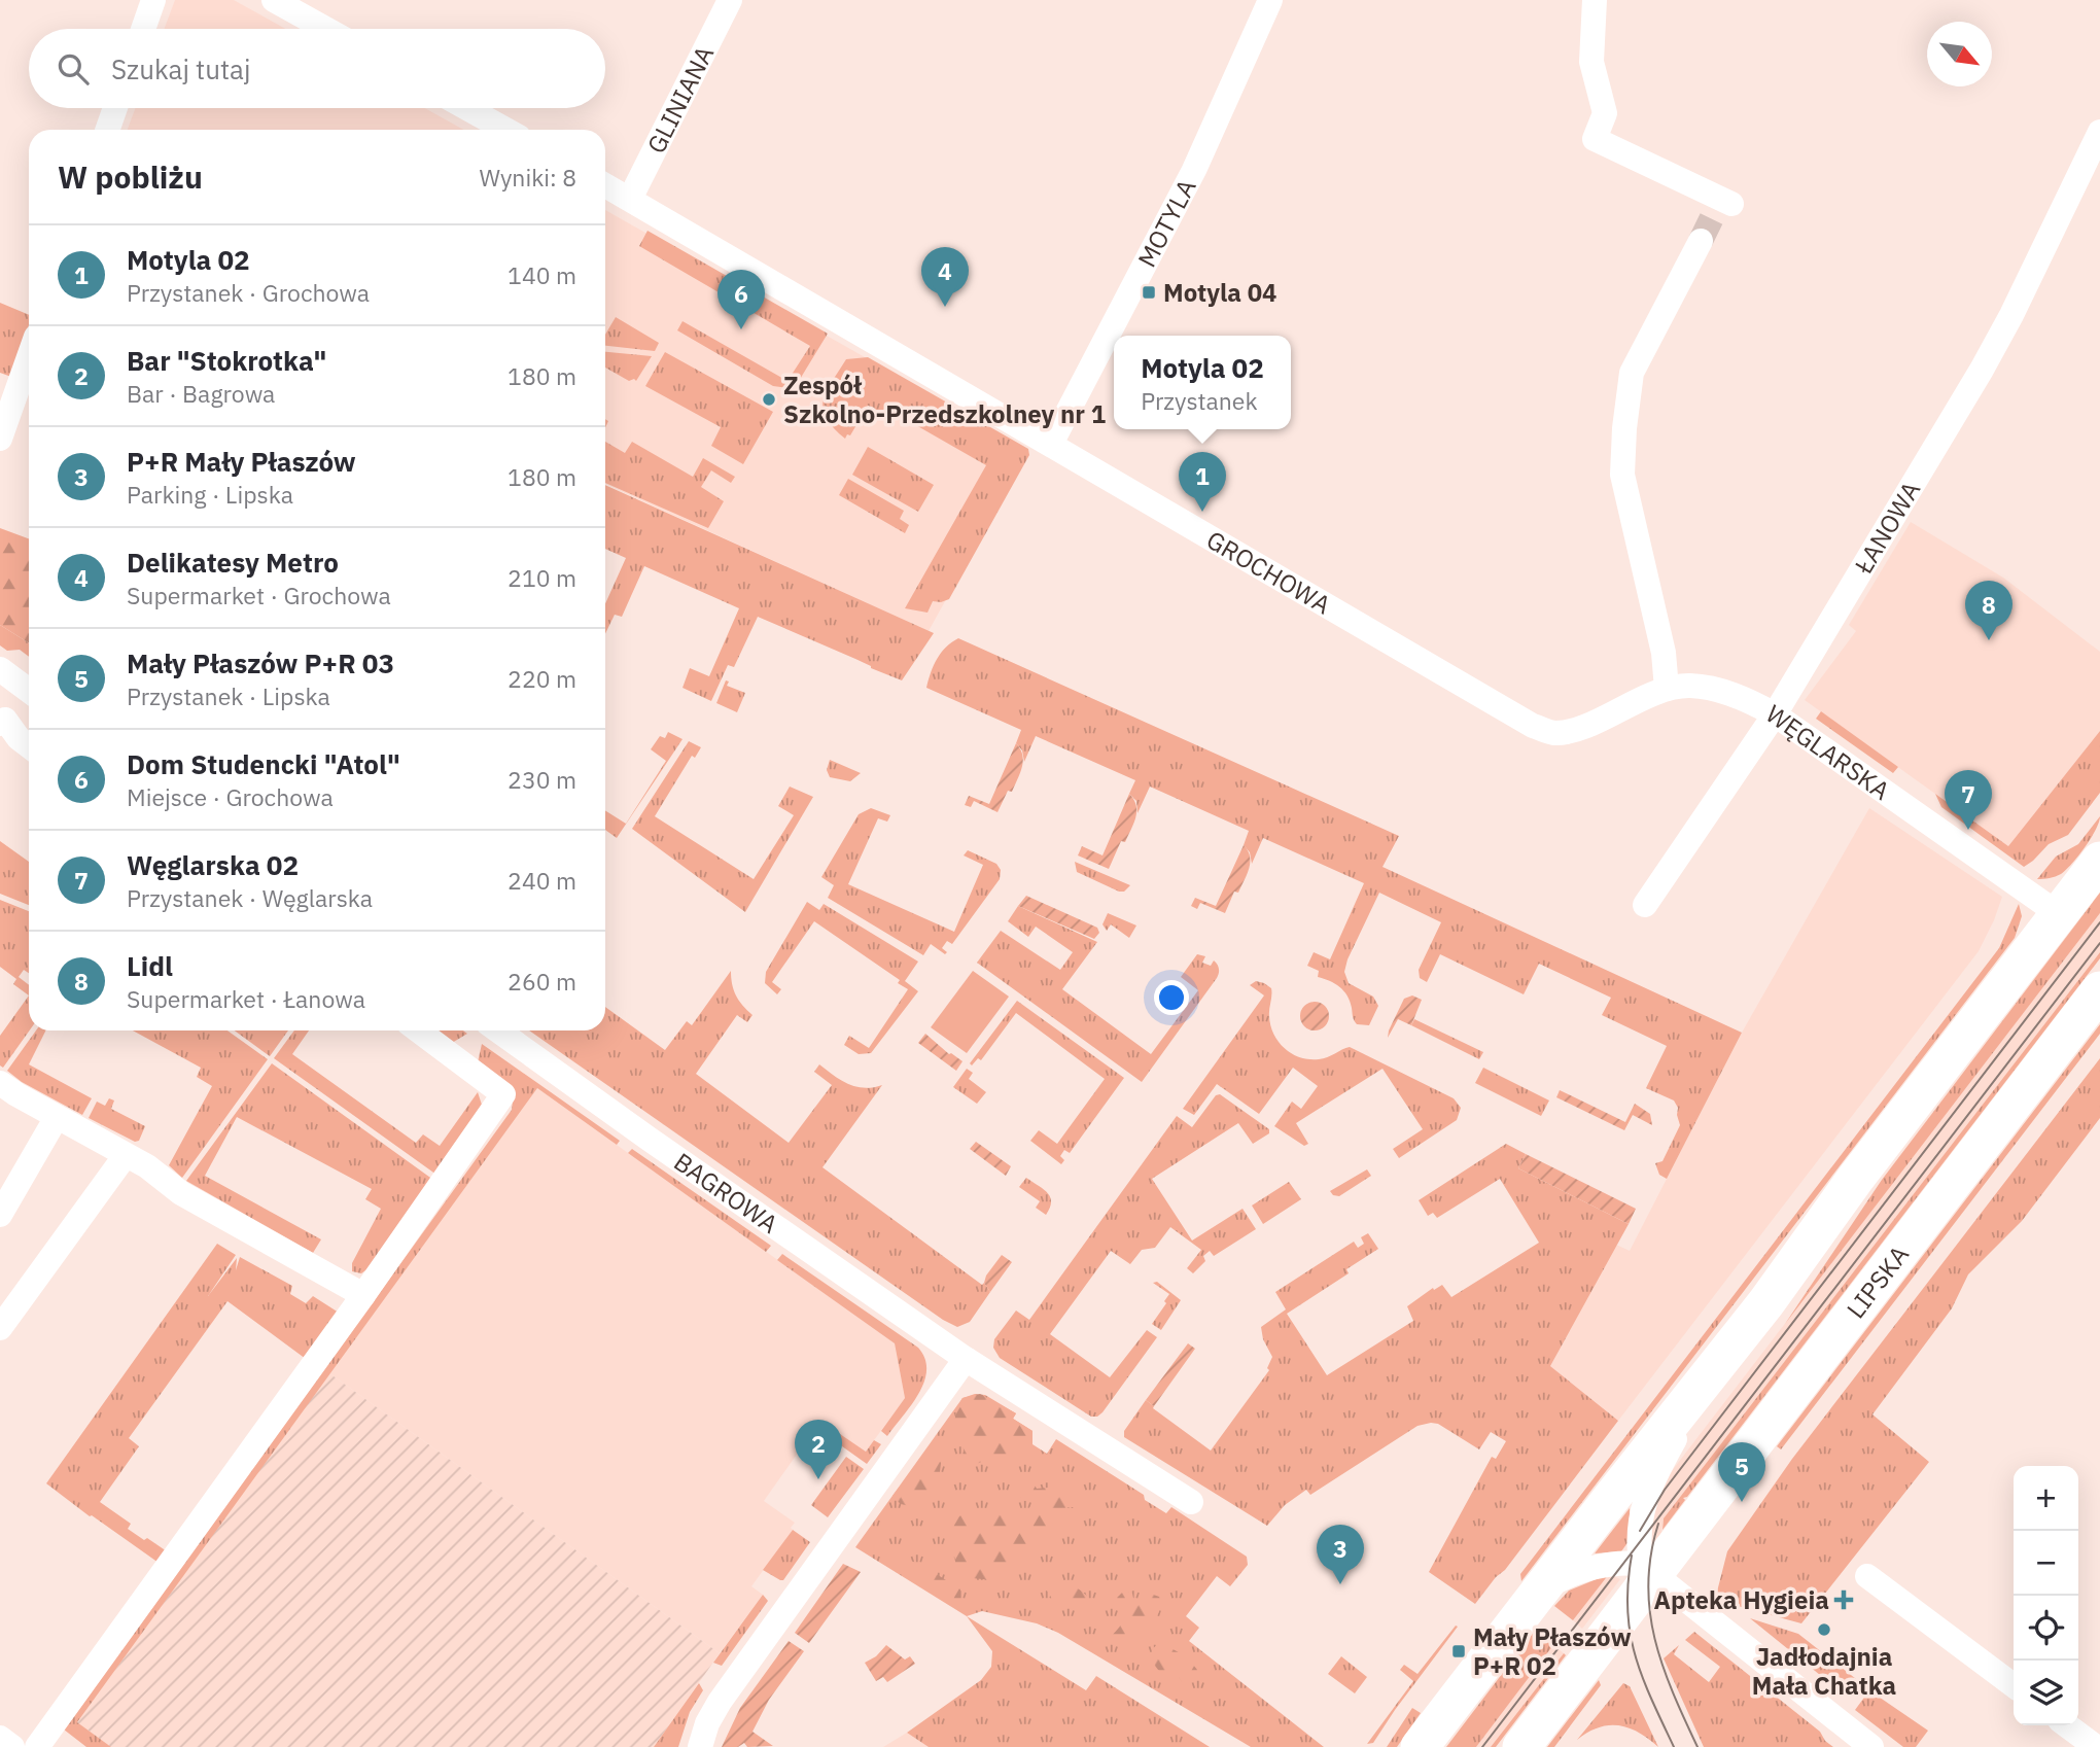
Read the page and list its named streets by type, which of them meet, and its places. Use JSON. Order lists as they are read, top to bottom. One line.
{"streets":{"main road":["LIPSKA"],"street":["GLINIANA","MOTYLA","ŁANOWA","GROCHOWA","WĘGLARSKA","BAGROWA"]},"crossings":[["GLINIANA","GROCHOWA"],["MOTYLA","GROCHOWA"],["ŁANOWA","WĘGLARSKA"],["GROCHOWA","WĘGLARSKA"]],"places":{"transit":["Motyla 04","Mały Płaszów P+R 02"],"other":["Zespół Szkolno-Przedszkolney nr 1","Jadłodajnia Mała Chatka"],"health":["Apteka Hygieia"]},"north":"bottom right","page":{"search":"Szukaj tutaj","heading":["W pobliżu","Wyniki: 8"],"list":[{"mark":"1","name":"Motyla 02","note":"Przystanek · Grochowa","value":"140 m"},{"mark":"2","name":"Bar \"Stokrotka\"","note":"Bar · Bagrowa","value":"180 m"},{"mark":"3","name":"P+R Mały Płaszów","note":"Parking · Lipska","value":"180 m"},{"mark":"4","name":"Delikatesy Metro","note":"Supermarket · Grochowa","value":"210 m"},{"mark":"5","name":"Mały Płaszów P+R 03","note":"Przystanek · Lipska","value":"220 m"},{"mark":"6","name":"Dom Studencki \"Atol\"","note":"Miejsce · Grochowa","value":"230 m"},{"mark":"7","name":"Węglarska 02","note":"Przystanek · Węglarska","value":"240 m"},{"mark":"8","name":"Lidl","note":"Supermarket · Łanowa","value":"260 m"}],"pins":["4","6","1","8","7","2","5","3"],"popup":["Motyla 02","Przystanek"],"map_buttons":["+","−"]}}
